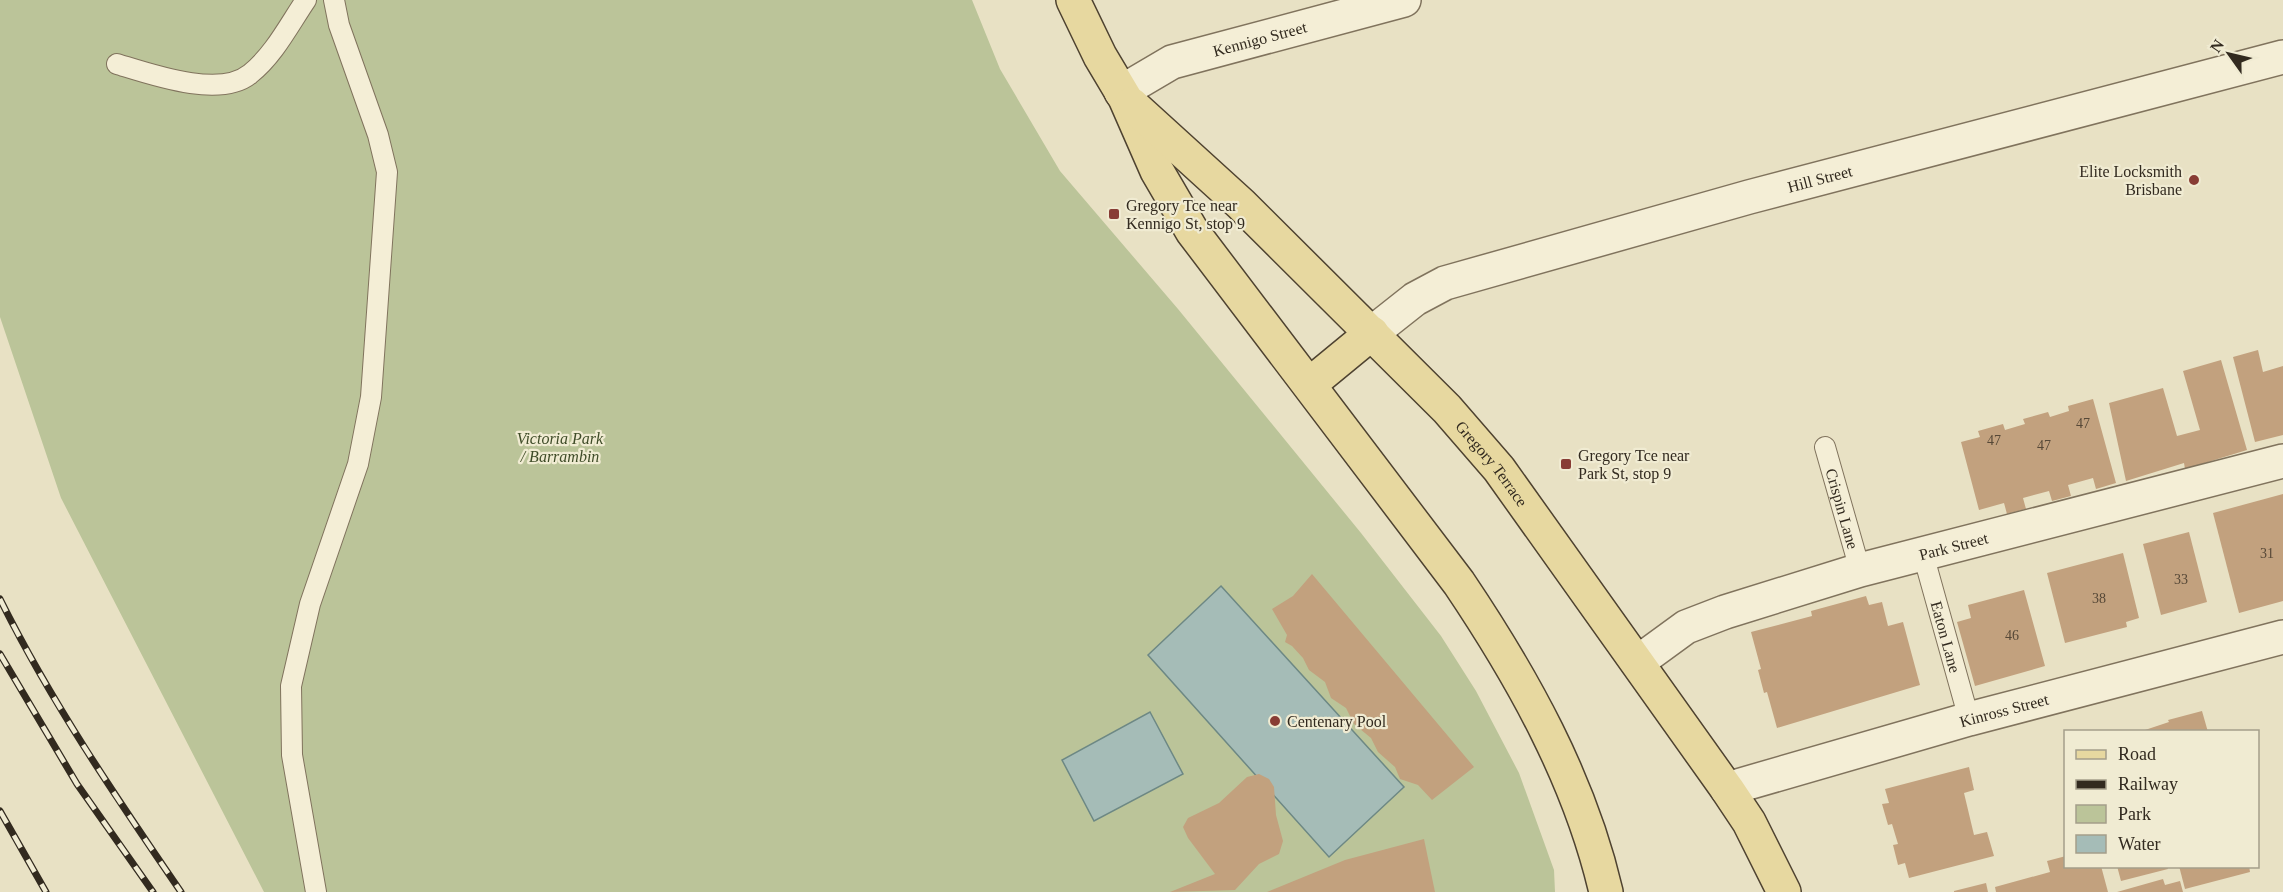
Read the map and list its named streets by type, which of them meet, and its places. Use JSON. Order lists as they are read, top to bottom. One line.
{"streets":{"main road":["Gregory Terrace"],"street":["Kennigo Street","Hill Street","Park Street","Kinross Street"],"lane":["Crispin Lane","Eaton Lane"]},"crossings":[["Kennigo Street","Gregory Terrace"],["Hill Street","Gregory Terrace"],["Gregory Terrace","Park Street"],["Gregory Terrace","Kinross Street"],["Crispin Lane","Park Street"],["Park Street","Eaton Lane"],["Eaton Lane","Kinross Street"]],"parks":["Victoria Park / Barrambin"],"places":{"other":["Elite Locksmith Brisbane","Centenary Pool"],"transit":["Gregory Tce near Kennigo St, stop 9","Gregory Tce near Park St, stop 9"]},"house_numbers":["47","47","47","31","33","38","46"],"legend":["Road","Railway","Park","Water"],"north":"top left"}
